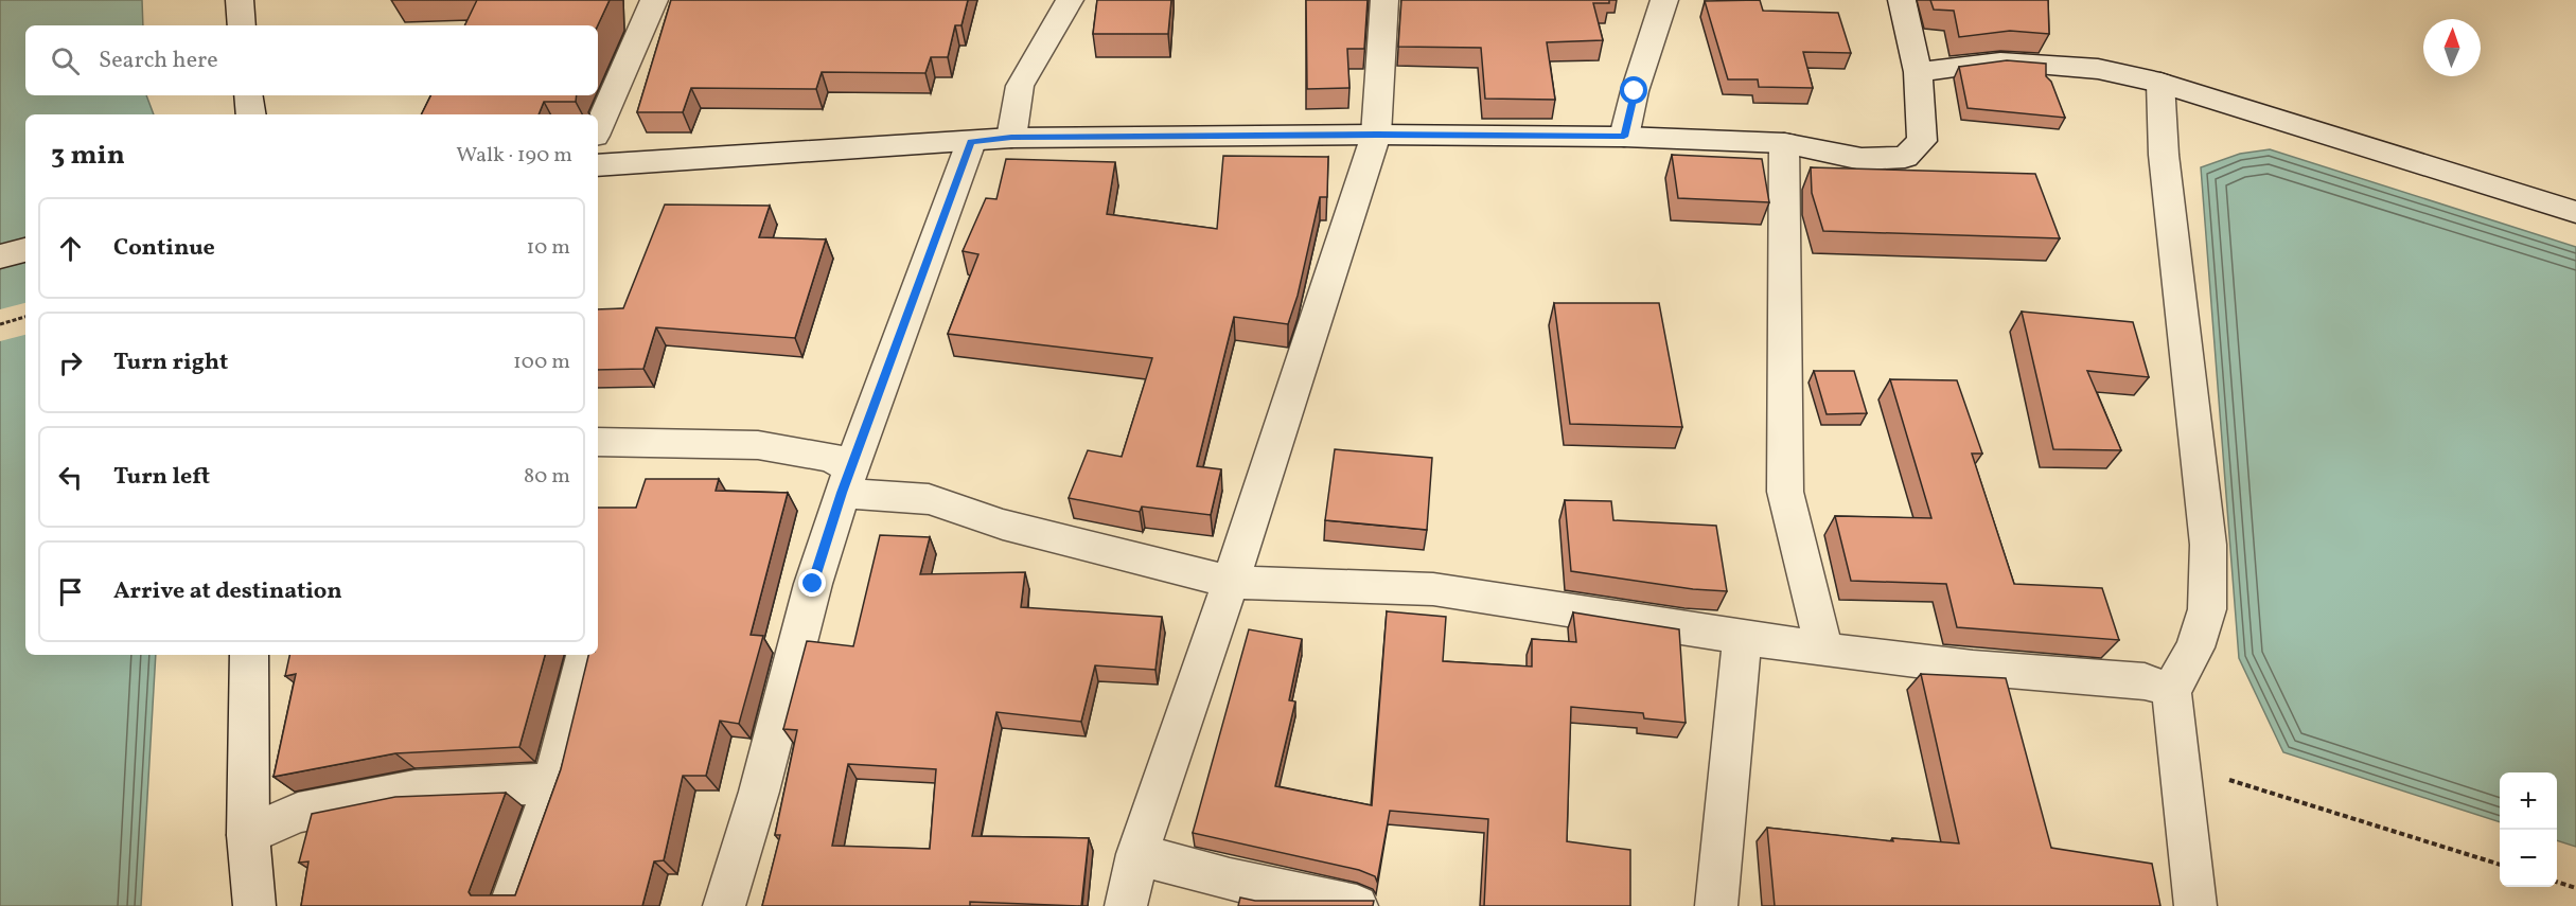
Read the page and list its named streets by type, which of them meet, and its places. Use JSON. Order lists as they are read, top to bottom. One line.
{"north":"top","page":{"search":"Search here","heading":["3 min","Walk · 190 m"],"list":[["Continue","10 m"],["Turn right","100 m"],["Turn left","80 m"],"Arrive at destination"],"map_buttons":["+","−"]}}
